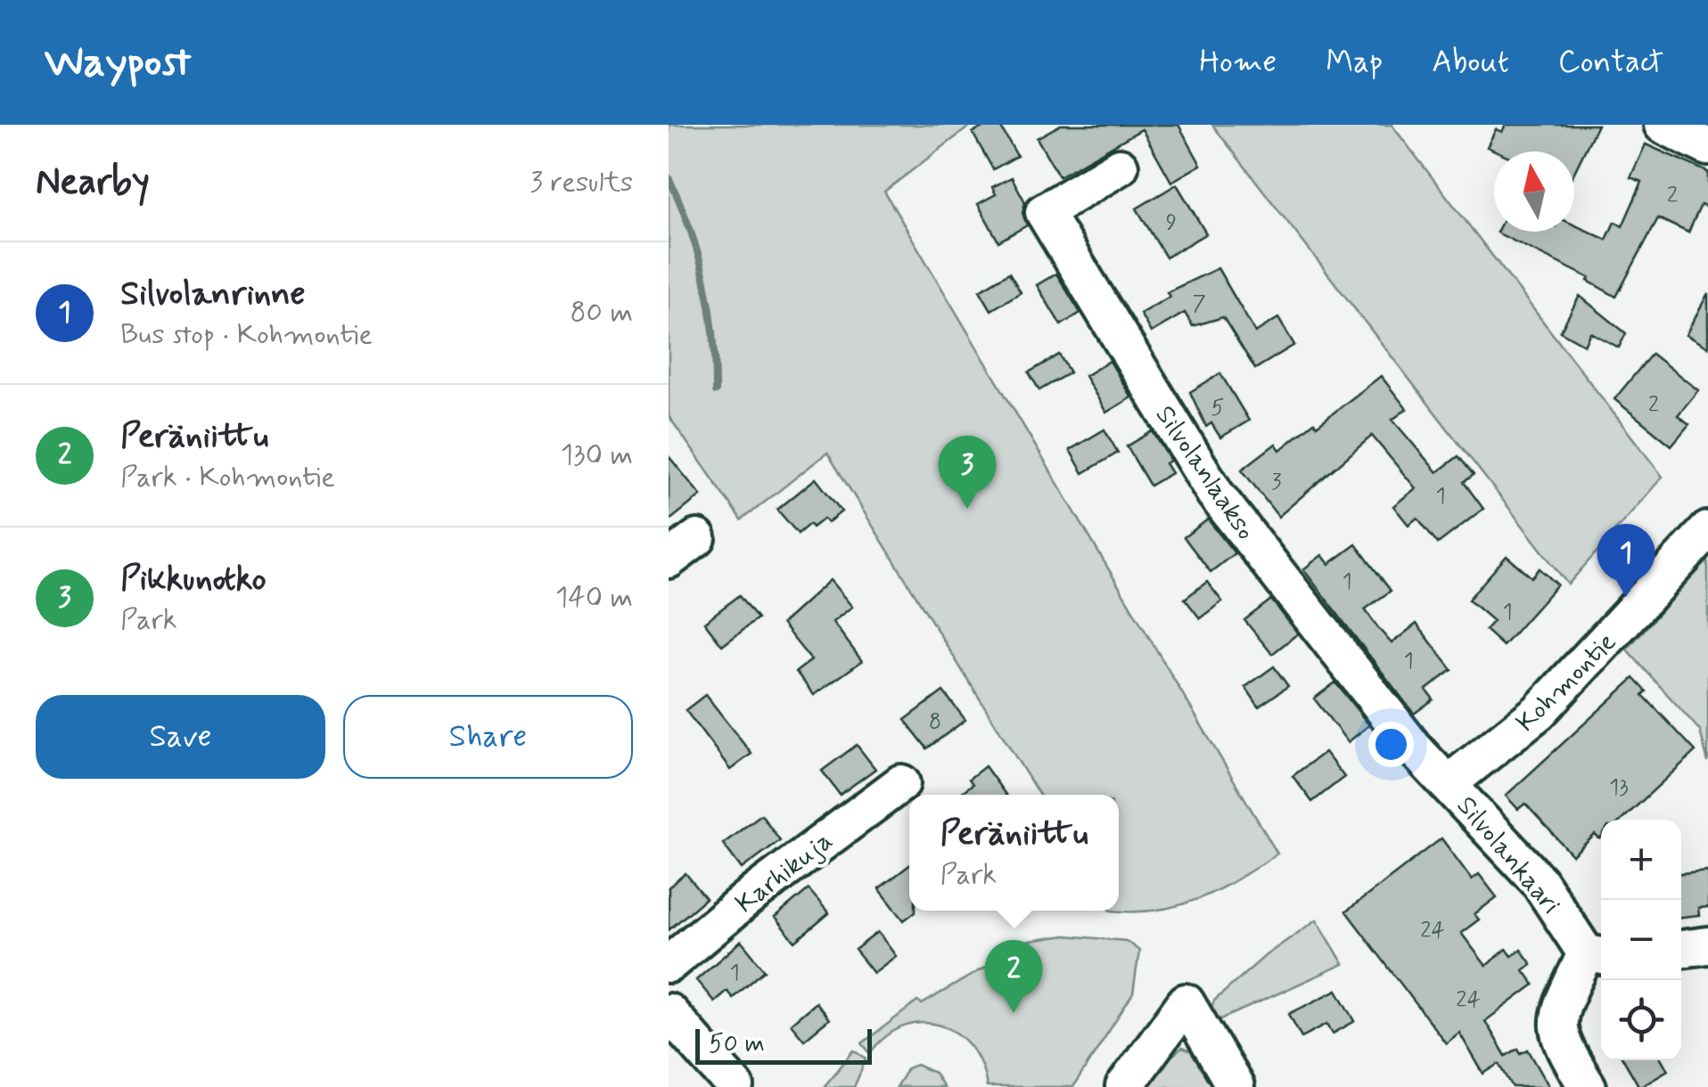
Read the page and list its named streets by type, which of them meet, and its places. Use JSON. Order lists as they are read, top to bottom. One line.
{"streets":{"street":["Silvolanlaakso","Kohmontie","Silvolankaari","Karhikuja"]},"crossings":[["Silvolanlaakso","Kohmontie"],["Silvolanlaakso","Silvolankaari"],["Kohmontie","Silvolankaari"]],"house_numbers":["2","9","7","2","5","3","1","1","1","1","8","13","24","1","24"],"scale_bar":"50 m","north":"top","page":{"header":"Waypost","nav":["Home","Map","About","Contact"],"heading":["Nearby","3 results"],"list":[{"mark":"1","name":"Silvolanrinne","note":"Bus stop · Kohmontie","value":"80 m"},{"mark":"2","name":"Peräniittu","note":"Park · Kohmontie","value":"130 m"},{"mark":"3","name":"Pikkunotko","note":"Park","value":"140 m"}],"pins":["3","1","2"],"buttons":["Save","Share"],"popup":["Peräniittu","Park"],"map_buttons":["+","−"],"scale":"50 m"}}
